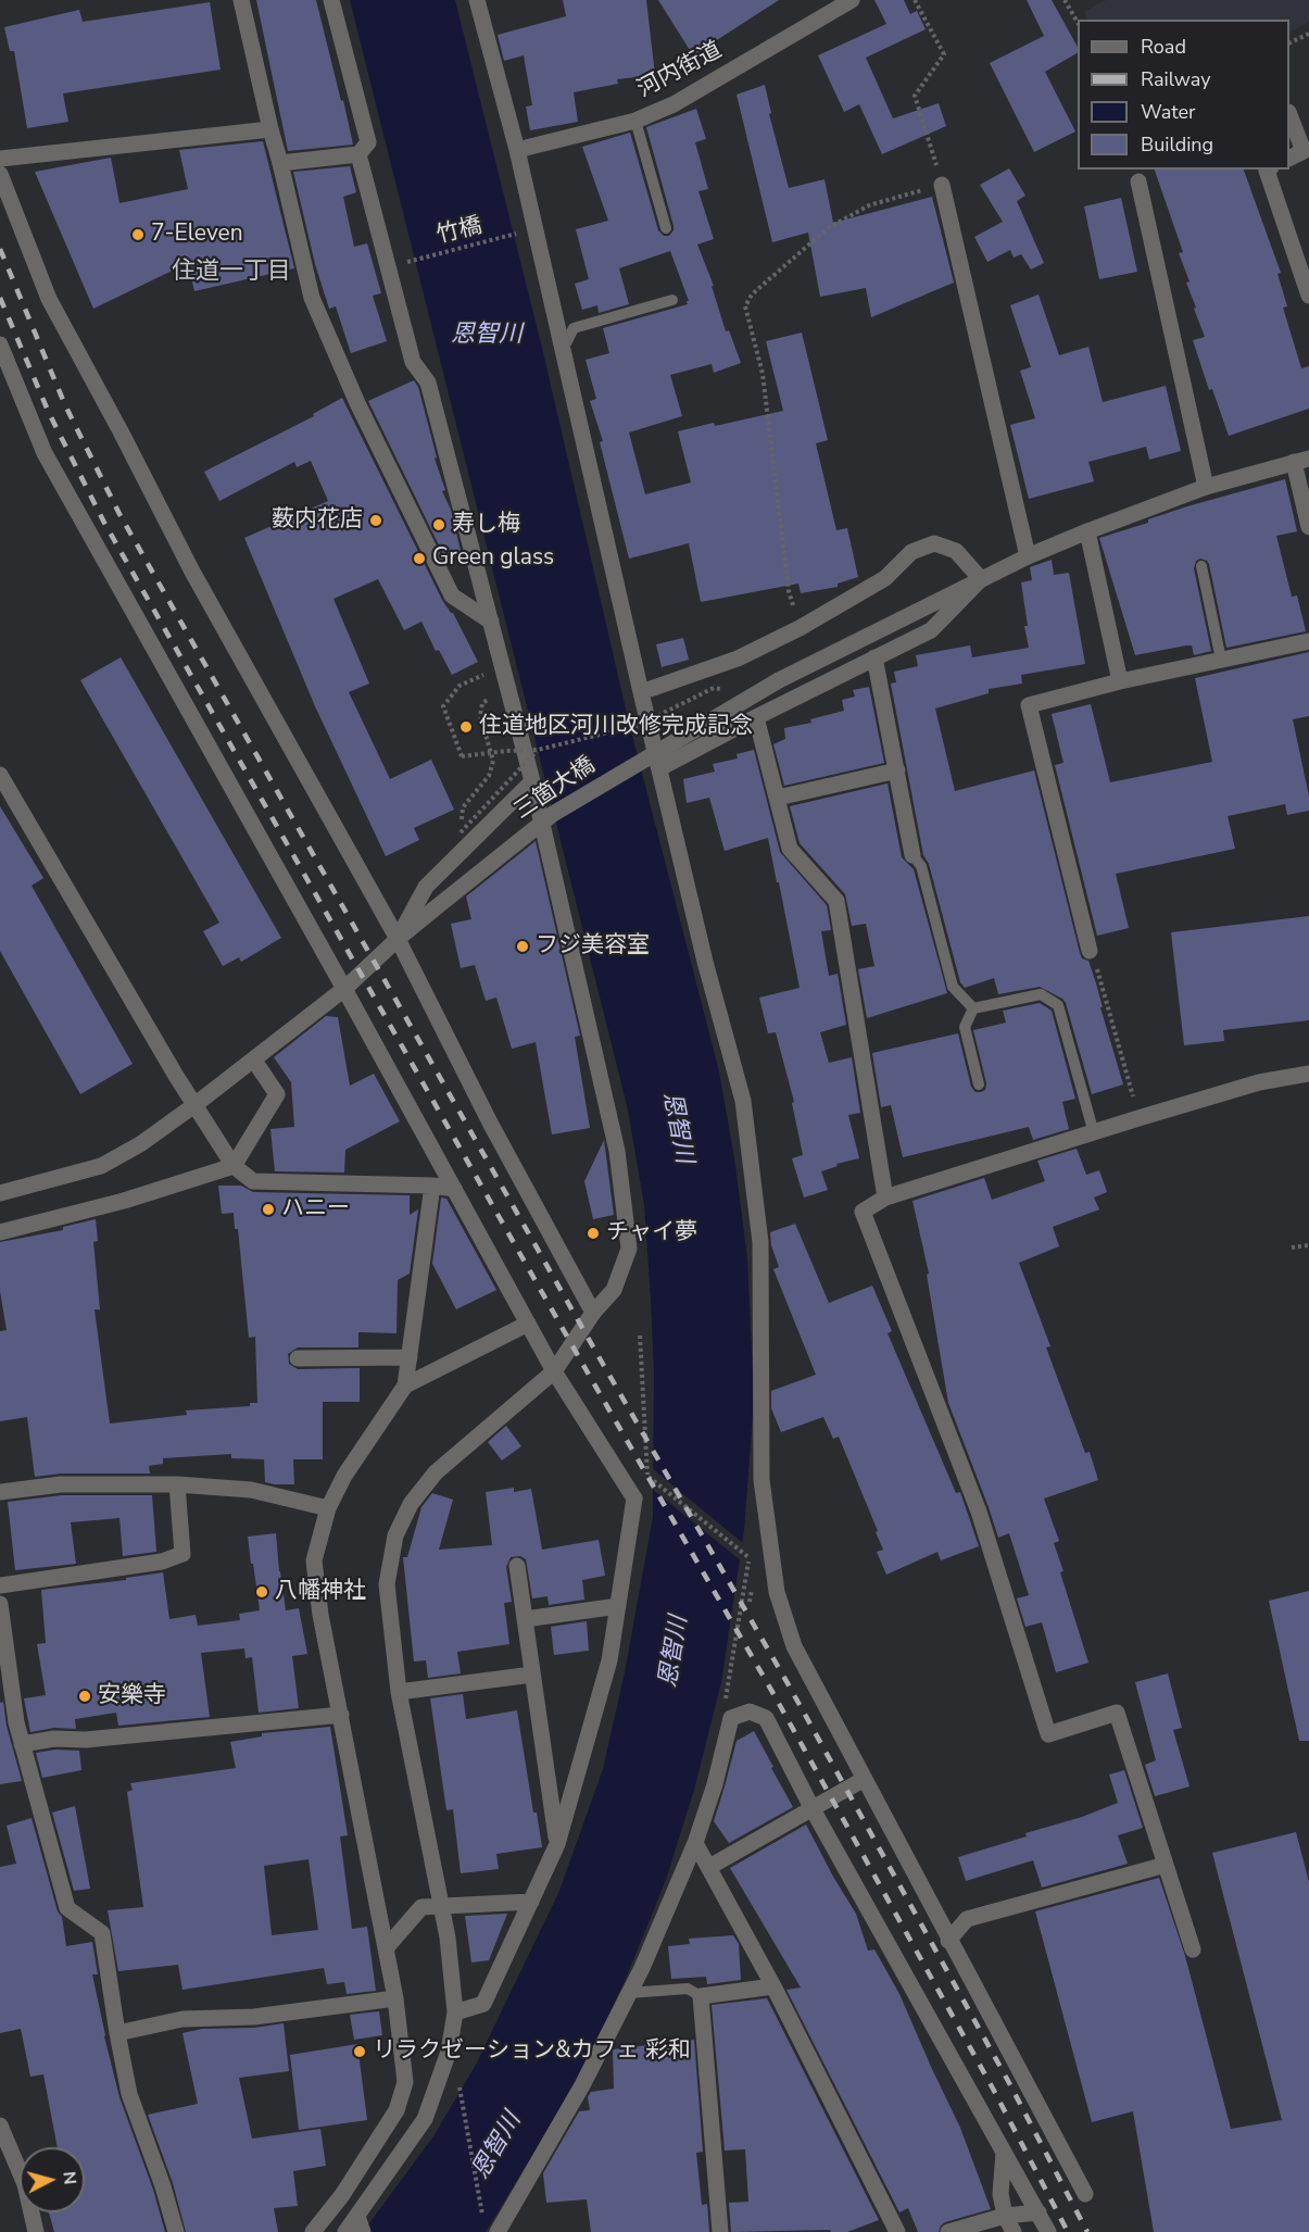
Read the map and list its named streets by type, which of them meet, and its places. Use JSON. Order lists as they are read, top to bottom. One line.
{"streets":{"street":["河内街道","三箇大橋"],"path":["竹橋"]},"districts":["住道一丁目"],"water":["恩智川"],"places":["7-Eleven","薮内花店","寿し梅","Green glass","住道地区河川改修完成記念","フジ美容室","ハニー","チャイ夢","八幡神社","安樂寺","リラクゼーション&カフェ 彩和"],"legend":["Road","Railway","Water","Building"],"north":"right"}
